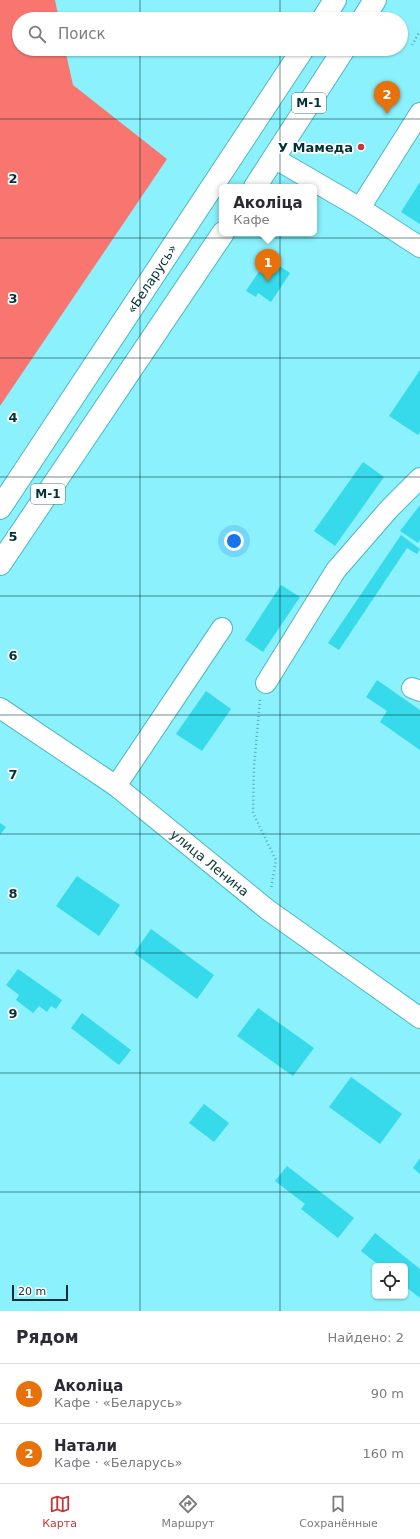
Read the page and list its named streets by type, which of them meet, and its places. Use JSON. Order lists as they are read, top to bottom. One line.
{"streets":{"highway":["М-1","«Беларусь»"],"street":["улица Ленина"]},"places":["У Мамеда"],"scale_bar":"20 m","page":{"search":"Поиск","pins":["2","1"],"popup":["Аколiца","Кафе"],"scale":"20 m","heading":["Рядом","Найдено: 2"],"list":[{"mark":"1","name":"Аколiца","note":"Кафе · «Беларусь»","value":"90 m"},{"mark":"2","name":"Натали","note":"Кафе · «Беларусь»","value":"160 m"}],"nav":["Карта","Маршрут","Сохранённые"]},"grid":{"rows":["2","3","4","5","6","7","8","9"]}}
